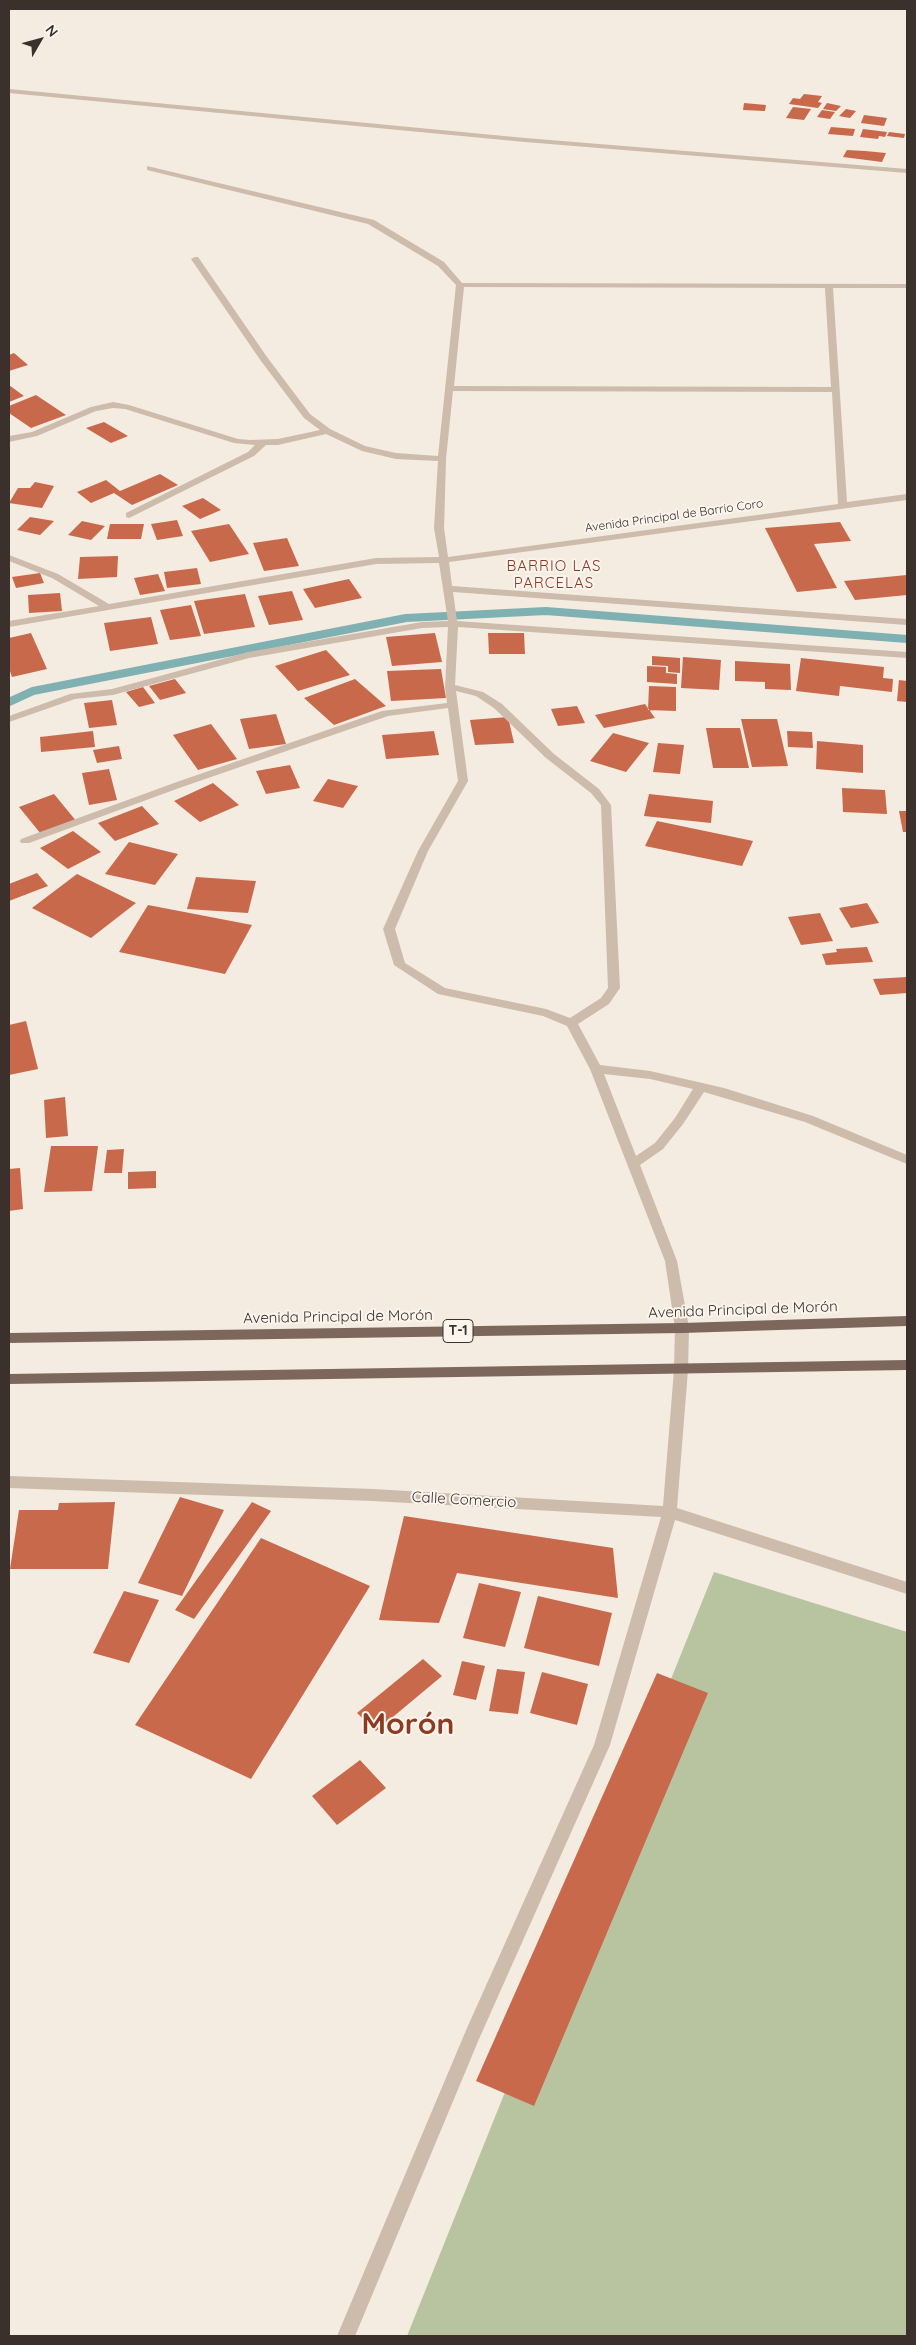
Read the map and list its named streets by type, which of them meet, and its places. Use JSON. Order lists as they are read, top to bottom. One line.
{"streets":{"main road":["Avenida Principal de Morón","T-1"],"street":["Avenida Principal de Barrio Coro","Calle Comercio"]},"districts":["BARRIO LAS PARCELAS","Morón"],"north":"top right"}
